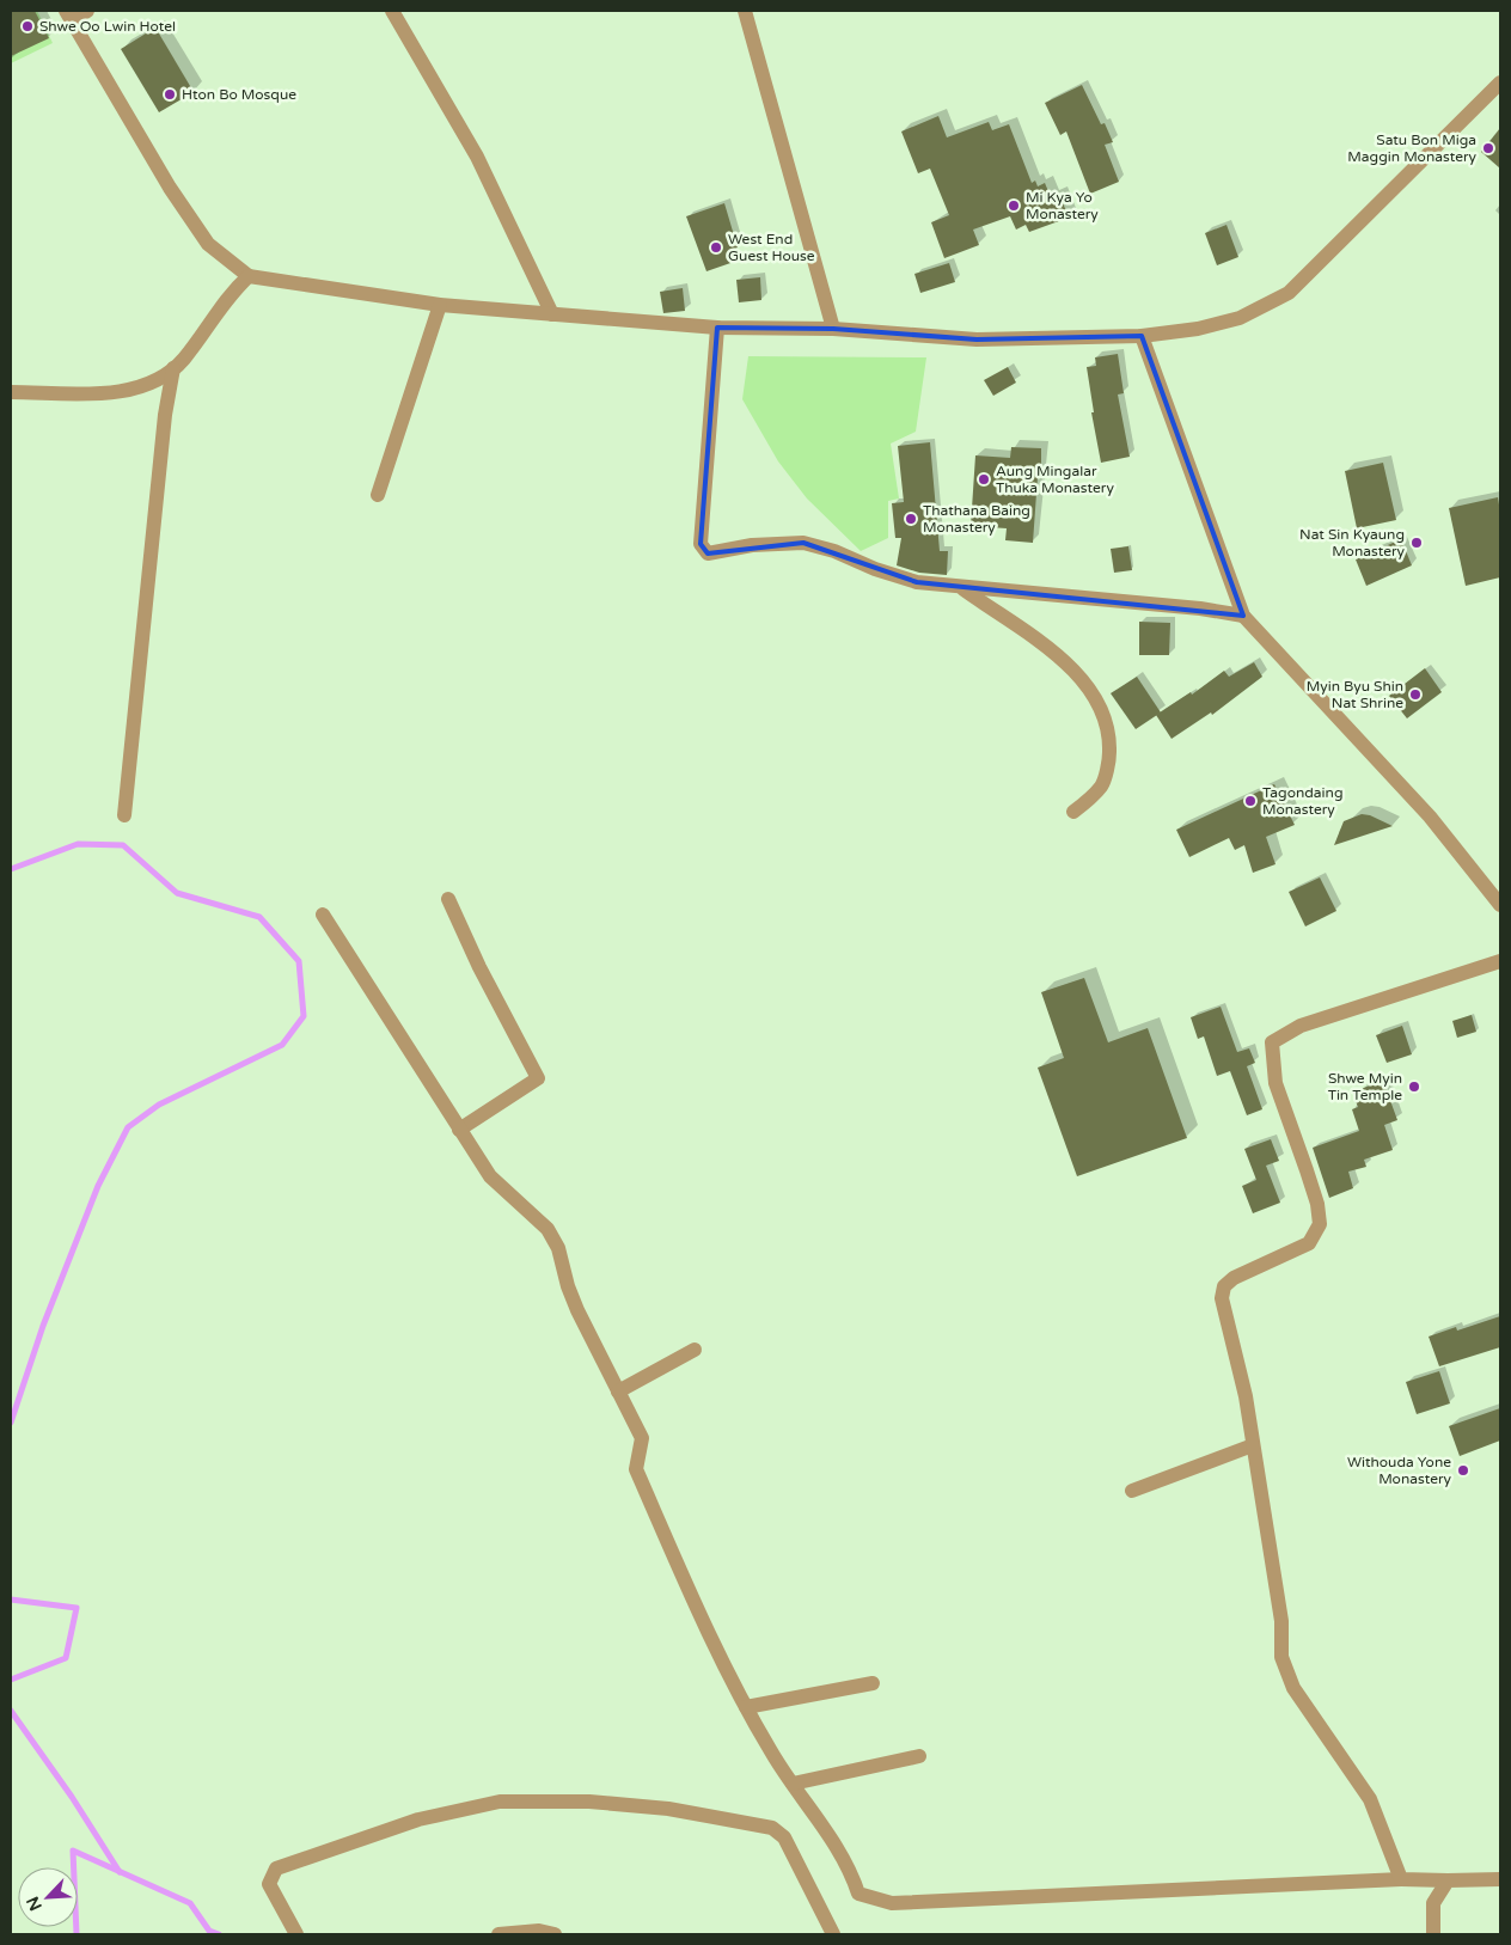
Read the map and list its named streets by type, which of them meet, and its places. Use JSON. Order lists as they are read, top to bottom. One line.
{"places":["Shwe Oo Lwin Hotel","Hton Bo Mosque","Satu Bon Miga Maggin Monastery","Mi Kya Yo Monastery","West End Guest House","Aung Mingalar Thuka Monastery","Thathana Baing Monastery","Nat Sin Kyaung Monastery","Myin Byu Shin Nat Shrine","Tagondaing Monastery","Shwe Myin Tin Temple","Withouda Yone Monastery"],"north":"bottom left"}
